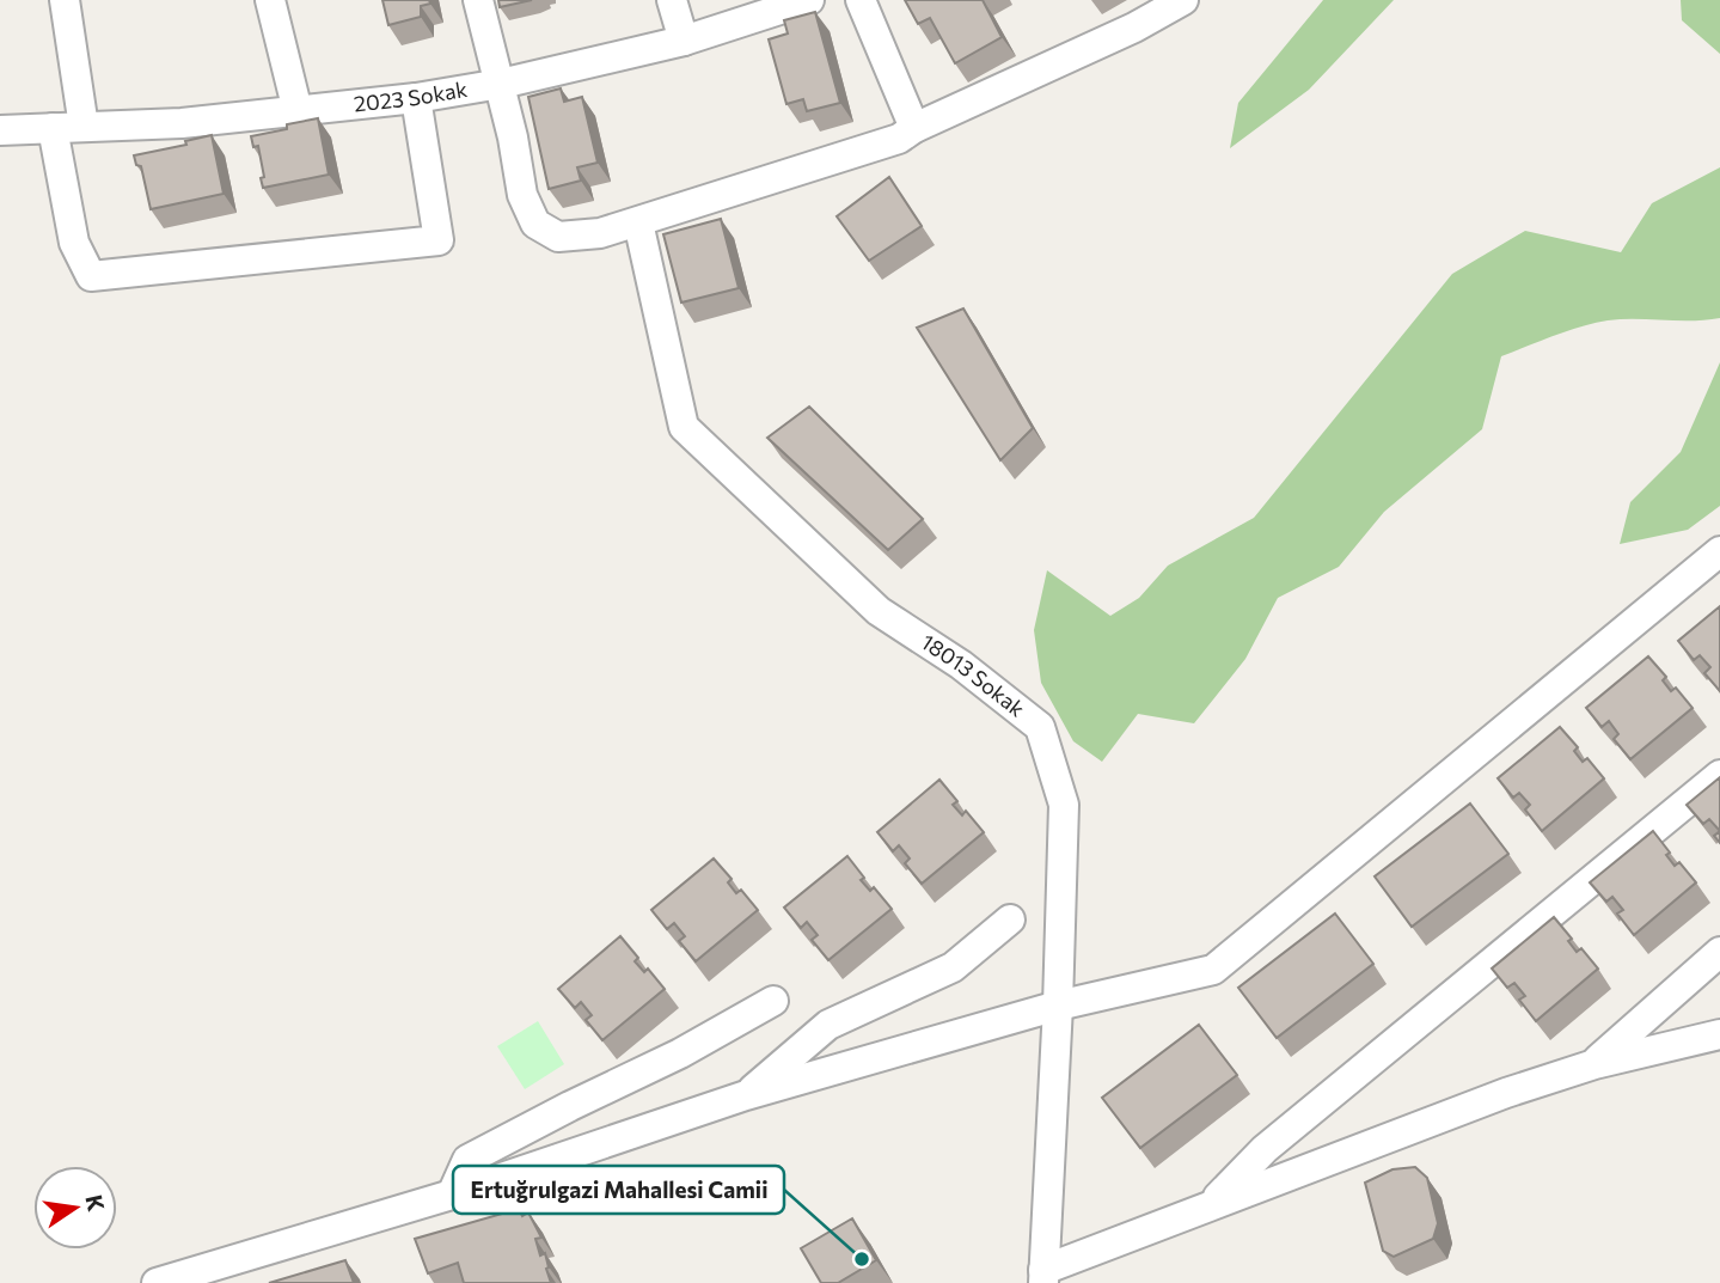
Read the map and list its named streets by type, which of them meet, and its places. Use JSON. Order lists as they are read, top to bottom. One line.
{"streets":{"street":["2023 Sokak","18013 Sokak"]},"places":["Ertuğrulgazi Mahallesi Camii"],"north":"right"}
